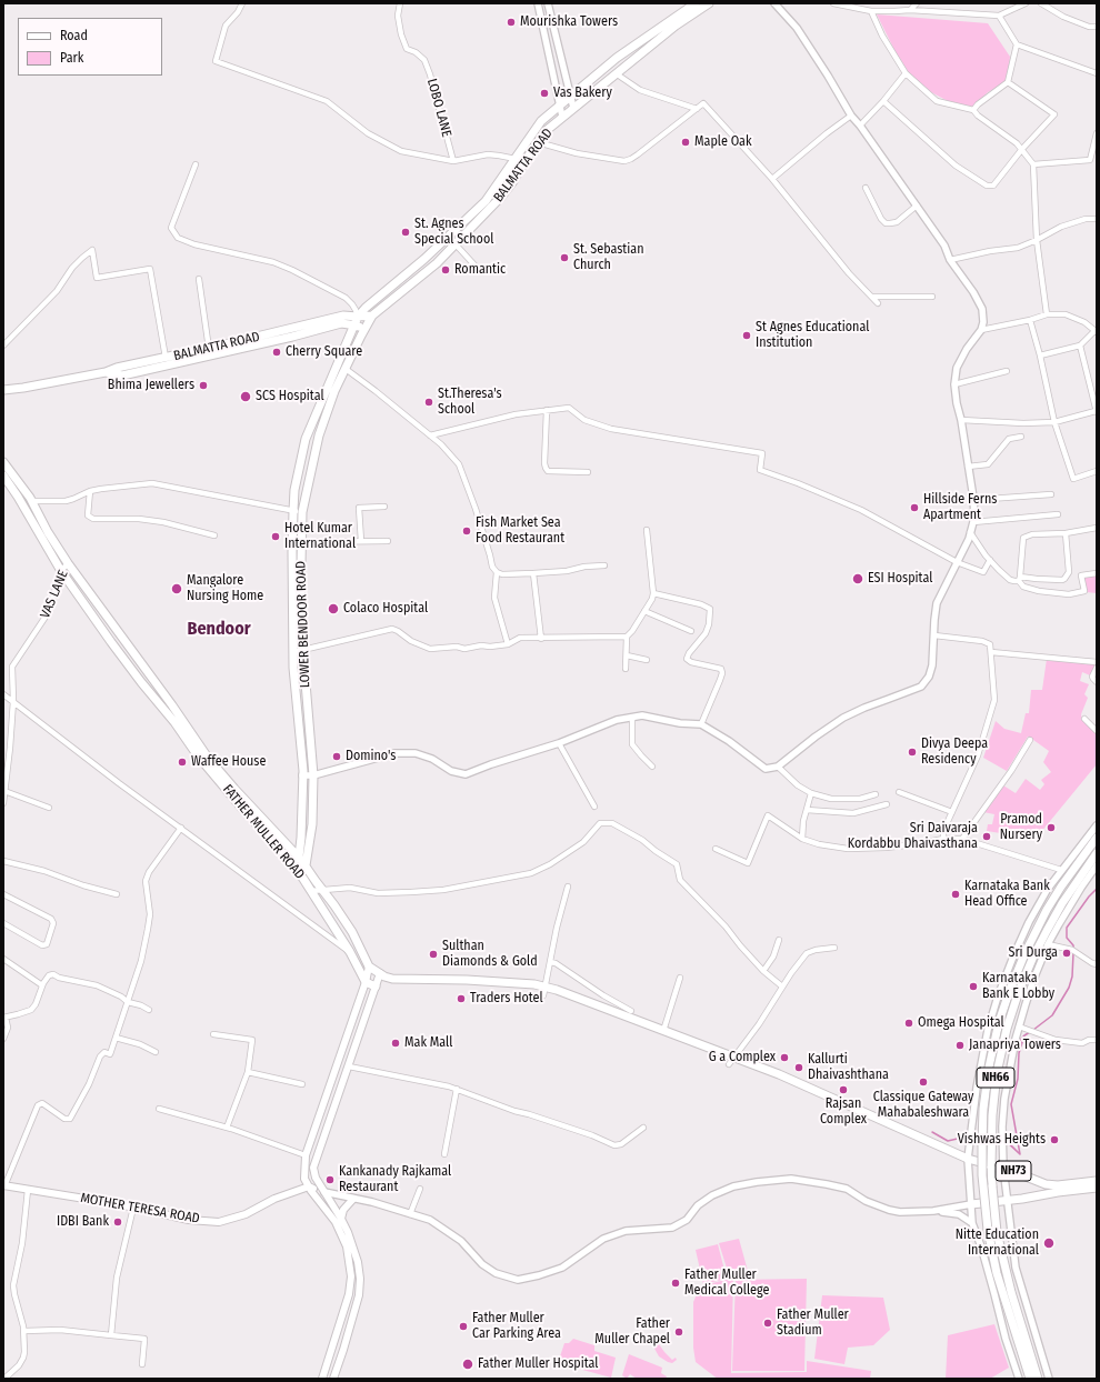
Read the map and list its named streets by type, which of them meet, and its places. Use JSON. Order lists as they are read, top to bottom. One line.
{"streets":{"main road":["BALMATTA ROAD","LOWER BENDOOR ROAD","FATHER MULLER ROAD","NH66","NH73","MOTHER TERESA ROAD"],"street":["LOBO LANE","VAS LANE"]},"crossings":[["BALMATTA ROAD","LOWER BENDOOR ROAD"],["VAS LANE","FATHER MULLER ROAD"]],"districts":["Bendoor"],"places":["Mourishka Towers","Vas Bakery","Maple Oak","St. Agnes Special School","St. Sebastian Church","Romantic","St Agnes Educational Institution","Cherry Square","Bhima Jewellers","SCS Hospital","St.Theresa's School","Hillside Ferns Apartment","Fish Market Sea Food Restaurant","Hotel Kumar International","ESI Hospital","Mangalore Nursing Home","Colaco Hospital","Divya Deepa Residency","Domino's","Waffee House","Pramod Nursery","Sri Daivaraja Kordabbu Dhaivasthana","Karnataka Bank Head Office","Sri Durga","Sulthan Diamonds & Gold","Karnataka Bank E Lobby","Traders Hotel","Omega Hospital","Mak Mall","Janapriya Towers","G a Complex","Kallurti Dhaivashthana","Classique Gateway Mahabaleshwara","Rajsan Complex","Vishwas Heights","Kankanady Rajkamal Restaurant","IDBI Bank","Nitte Education International","Father Muller Medical College","Father Muller Stadium","Father Muller Car Parking Area","Father Muller Chapel","Father Muller Hospital"],"legend":["Road","Park"]}
